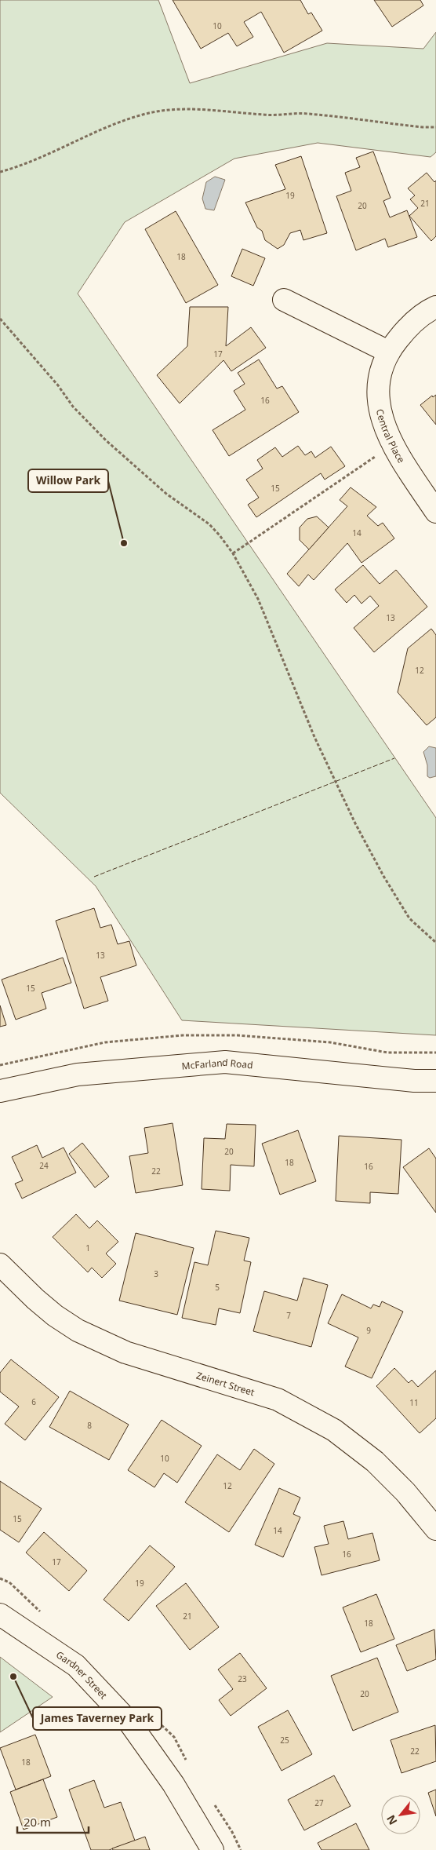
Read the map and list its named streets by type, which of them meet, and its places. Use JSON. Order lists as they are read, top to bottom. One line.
{"streets":{"street":["Central Place","McFarland Road","Zeinert Street","Gardner Street"]},"places":["Willow Park","James Taverney Park"],"house_numbers":["10","19","21","20","18","17","16","15","14","13","12","13","15","20","18","24","16","22","1","3","5","7","9","6","11","8","10","12","15","14","16","17","19","21","18","23","20","25","22","18","27"],"scale_bar":"20 m","north":"bottom left"}
